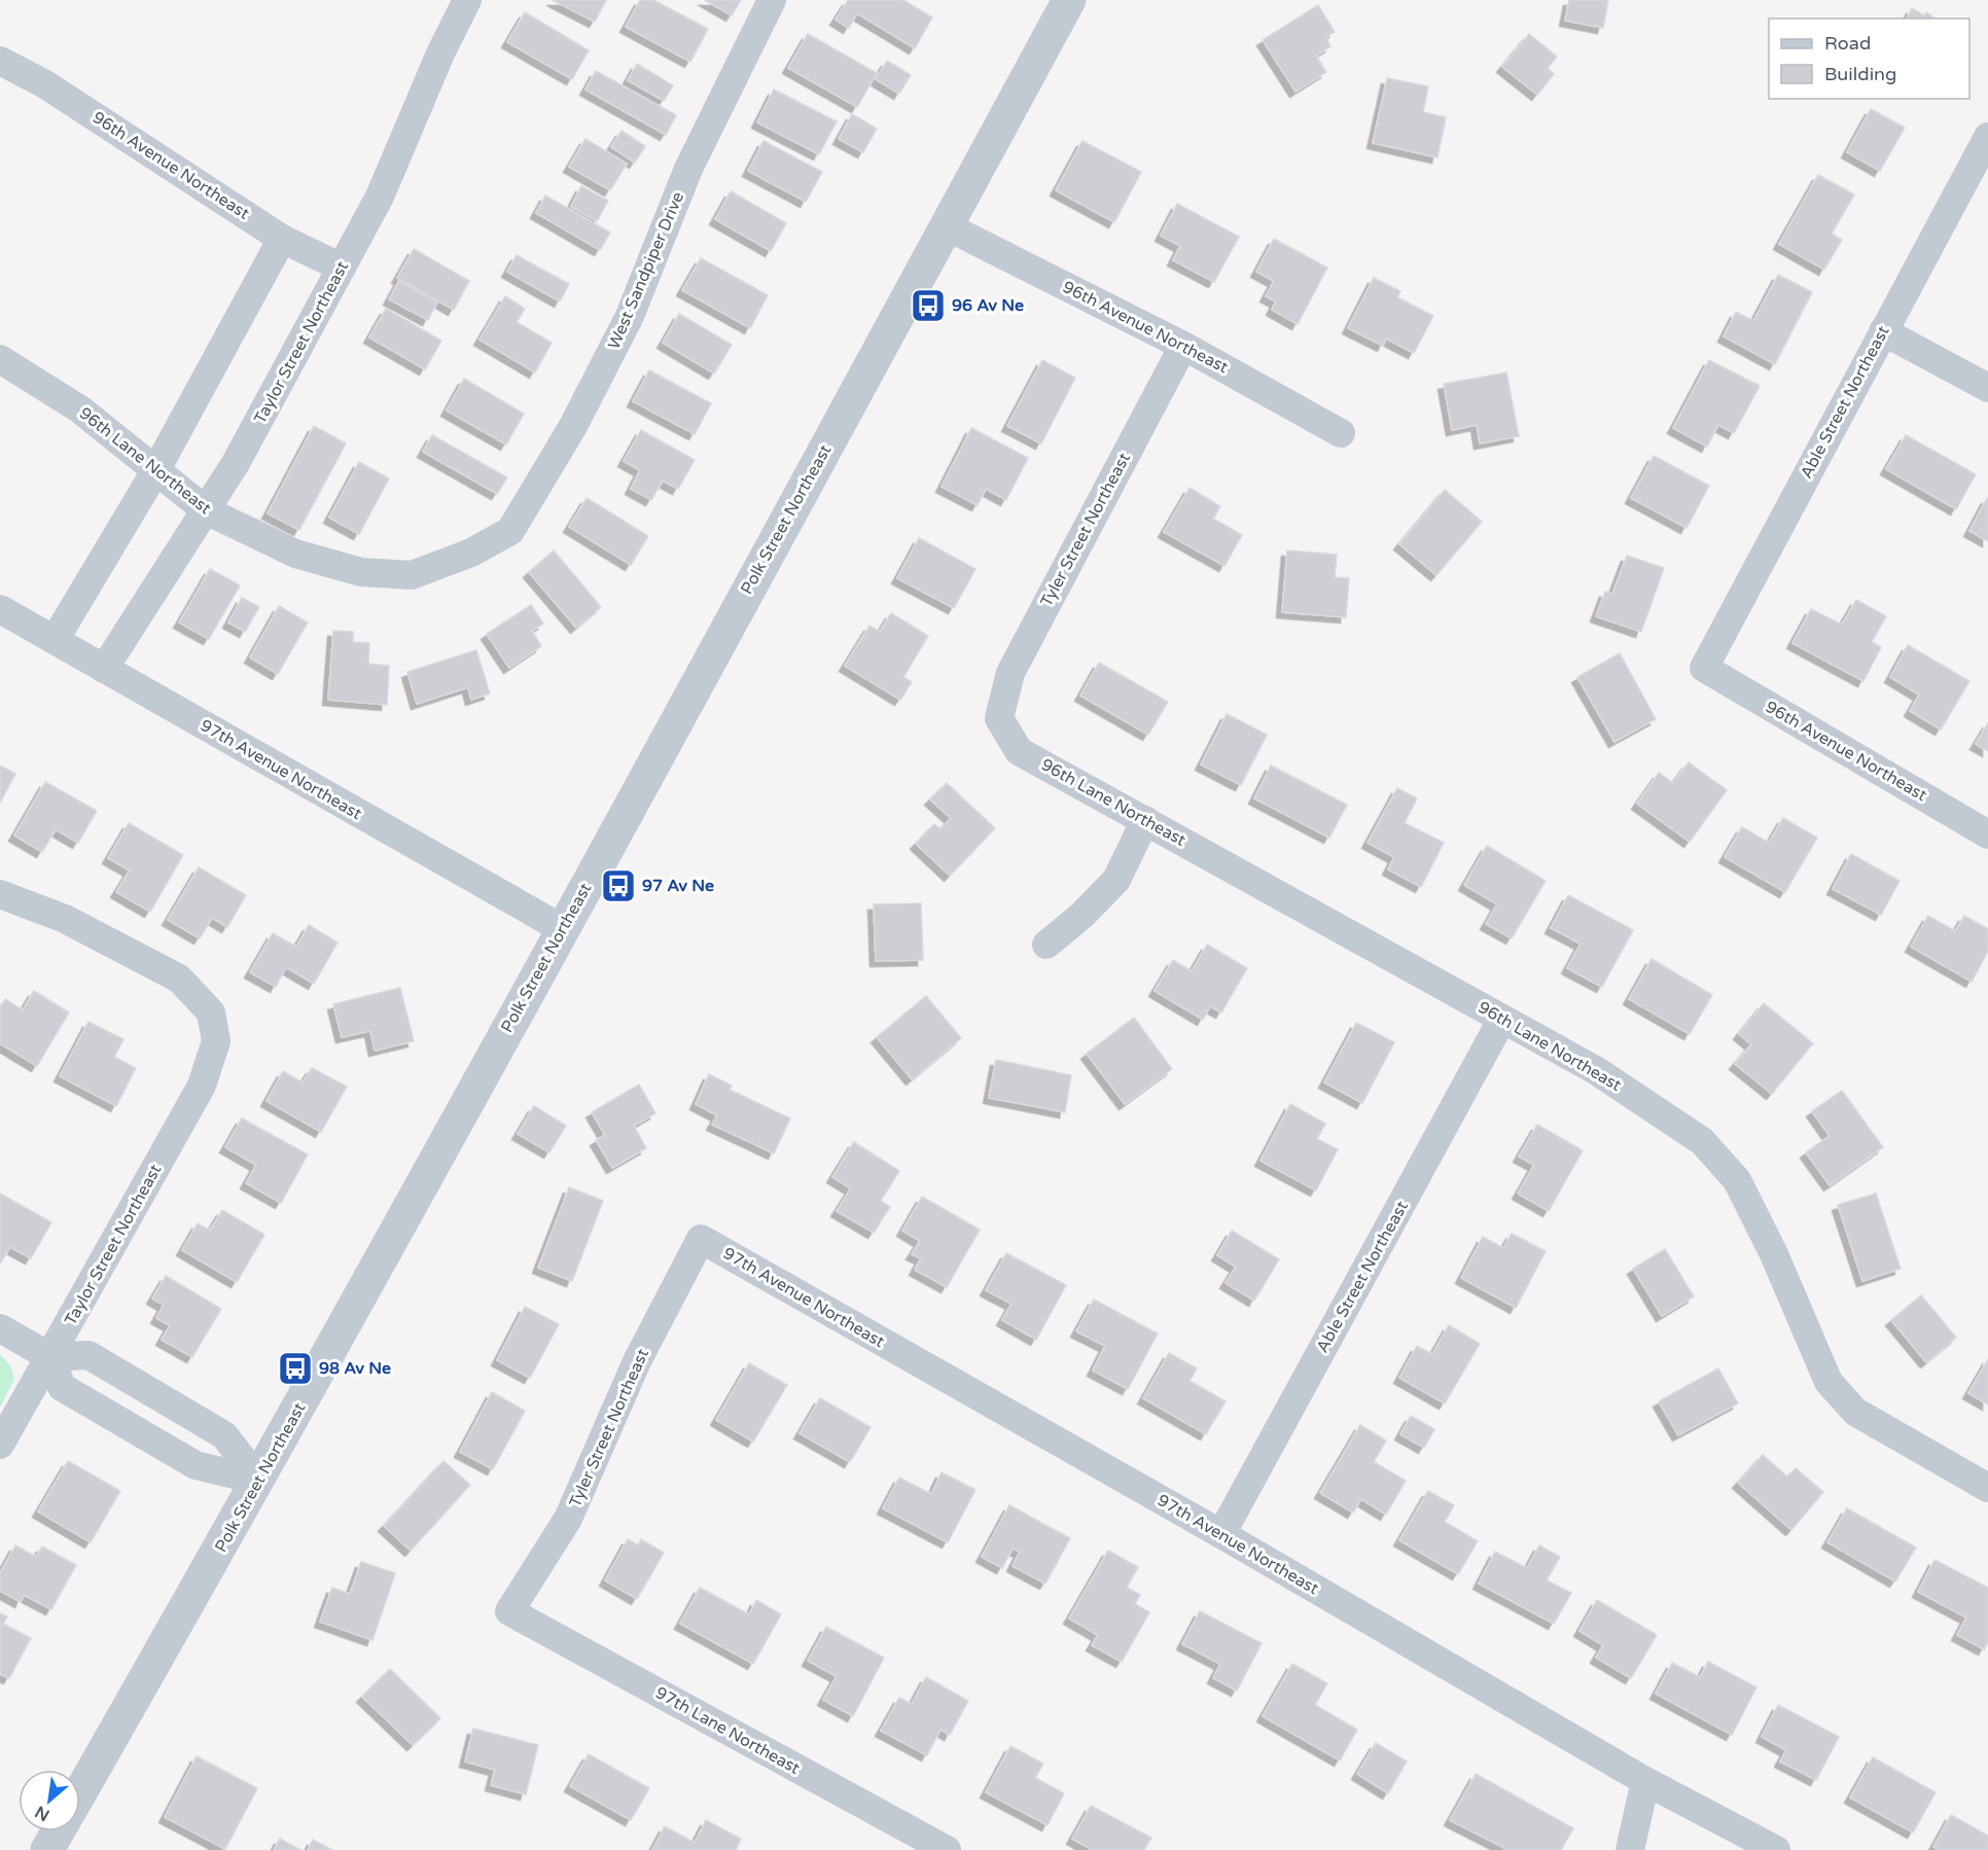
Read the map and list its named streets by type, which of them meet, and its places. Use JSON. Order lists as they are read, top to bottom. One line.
{"streets":{"street":["96th Avenue Northeast","West Sandpiper Drive","Taylor Street Northeast","Able Street Northeast","96th Lane Northeast","Polk Street Northeast","Tyler Street Northeast","97th Avenue Northeast","97th Lane Northeast"]},"crossings":[["96th Avenue Northeast","Taylor Street Northeast"],["96th Avenue Northeast","Able Street Northeast"],["96th Avenue Northeast","Polk Street Northeast"],["96th Avenue Northeast","Tyler Street Northeast"],["West Sandpiper Drive","96th Lane Northeast"],["Taylor Street Northeast","96th Lane Northeast"],["Taylor Street Northeast","97th Avenue Northeast"],["Able Street Northeast","96th Lane Northeast"],["Able Street Northeast","97th Avenue Northeast"],["96th Lane Northeast","Tyler Street Northeast"],["Polk Street Northeast","97th Avenue Northeast"],["Tyler Street Northeast","97th Avenue Northeast"],["Tyler Street Northeast","97th Lane Northeast"]],"places":{"bus stop":["96 Av Ne","97 Av Ne","98 Av Ne"]},"legend":["Road","Building"],"north":"bottom left"}
